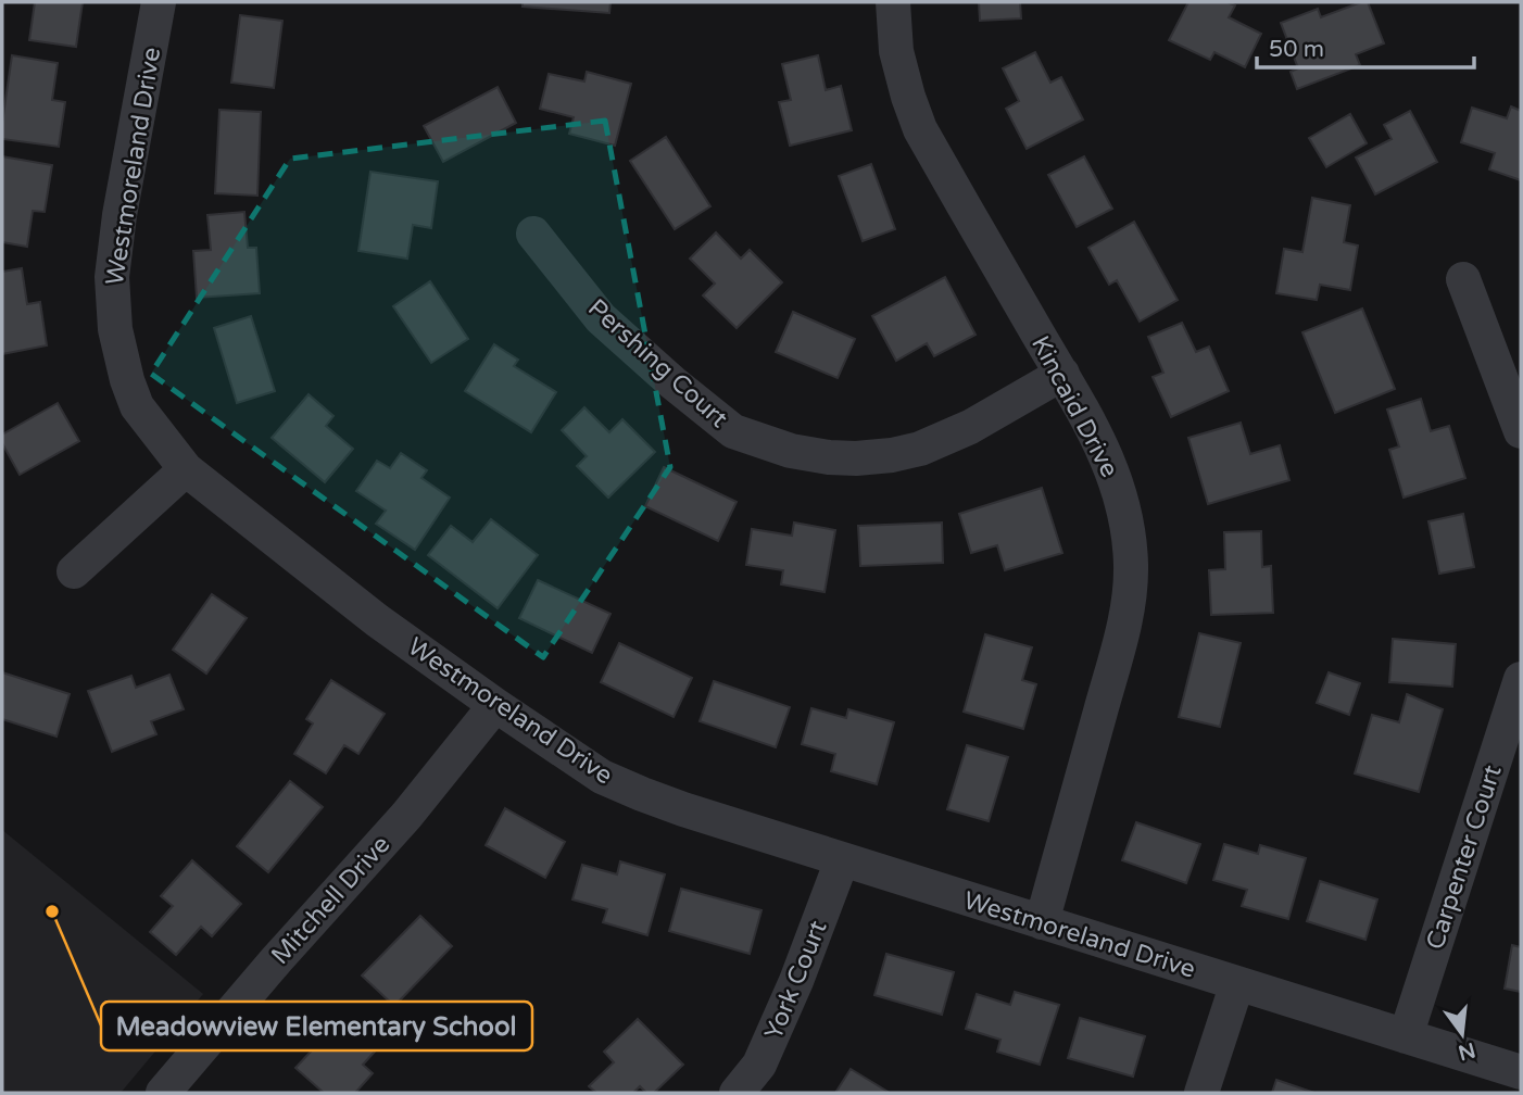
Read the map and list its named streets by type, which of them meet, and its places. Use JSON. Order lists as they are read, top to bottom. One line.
{"streets":{"street":["Westmoreland Drive","Pershing Court","Kincaid Drive","Carpenter Court","Mitchell Drive","York Court"]},"crossings":[["Westmoreland Drive","Kincaid Drive"],["Westmoreland Drive","Carpenter Court"],["Westmoreland Drive","Mitchell Drive"],["Westmoreland Drive","York Court"],["Pershing Court","Kincaid Drive"]],"places":["Meadowview Elementary School"],"scale_bar":"50 m","north":"bottom"}
